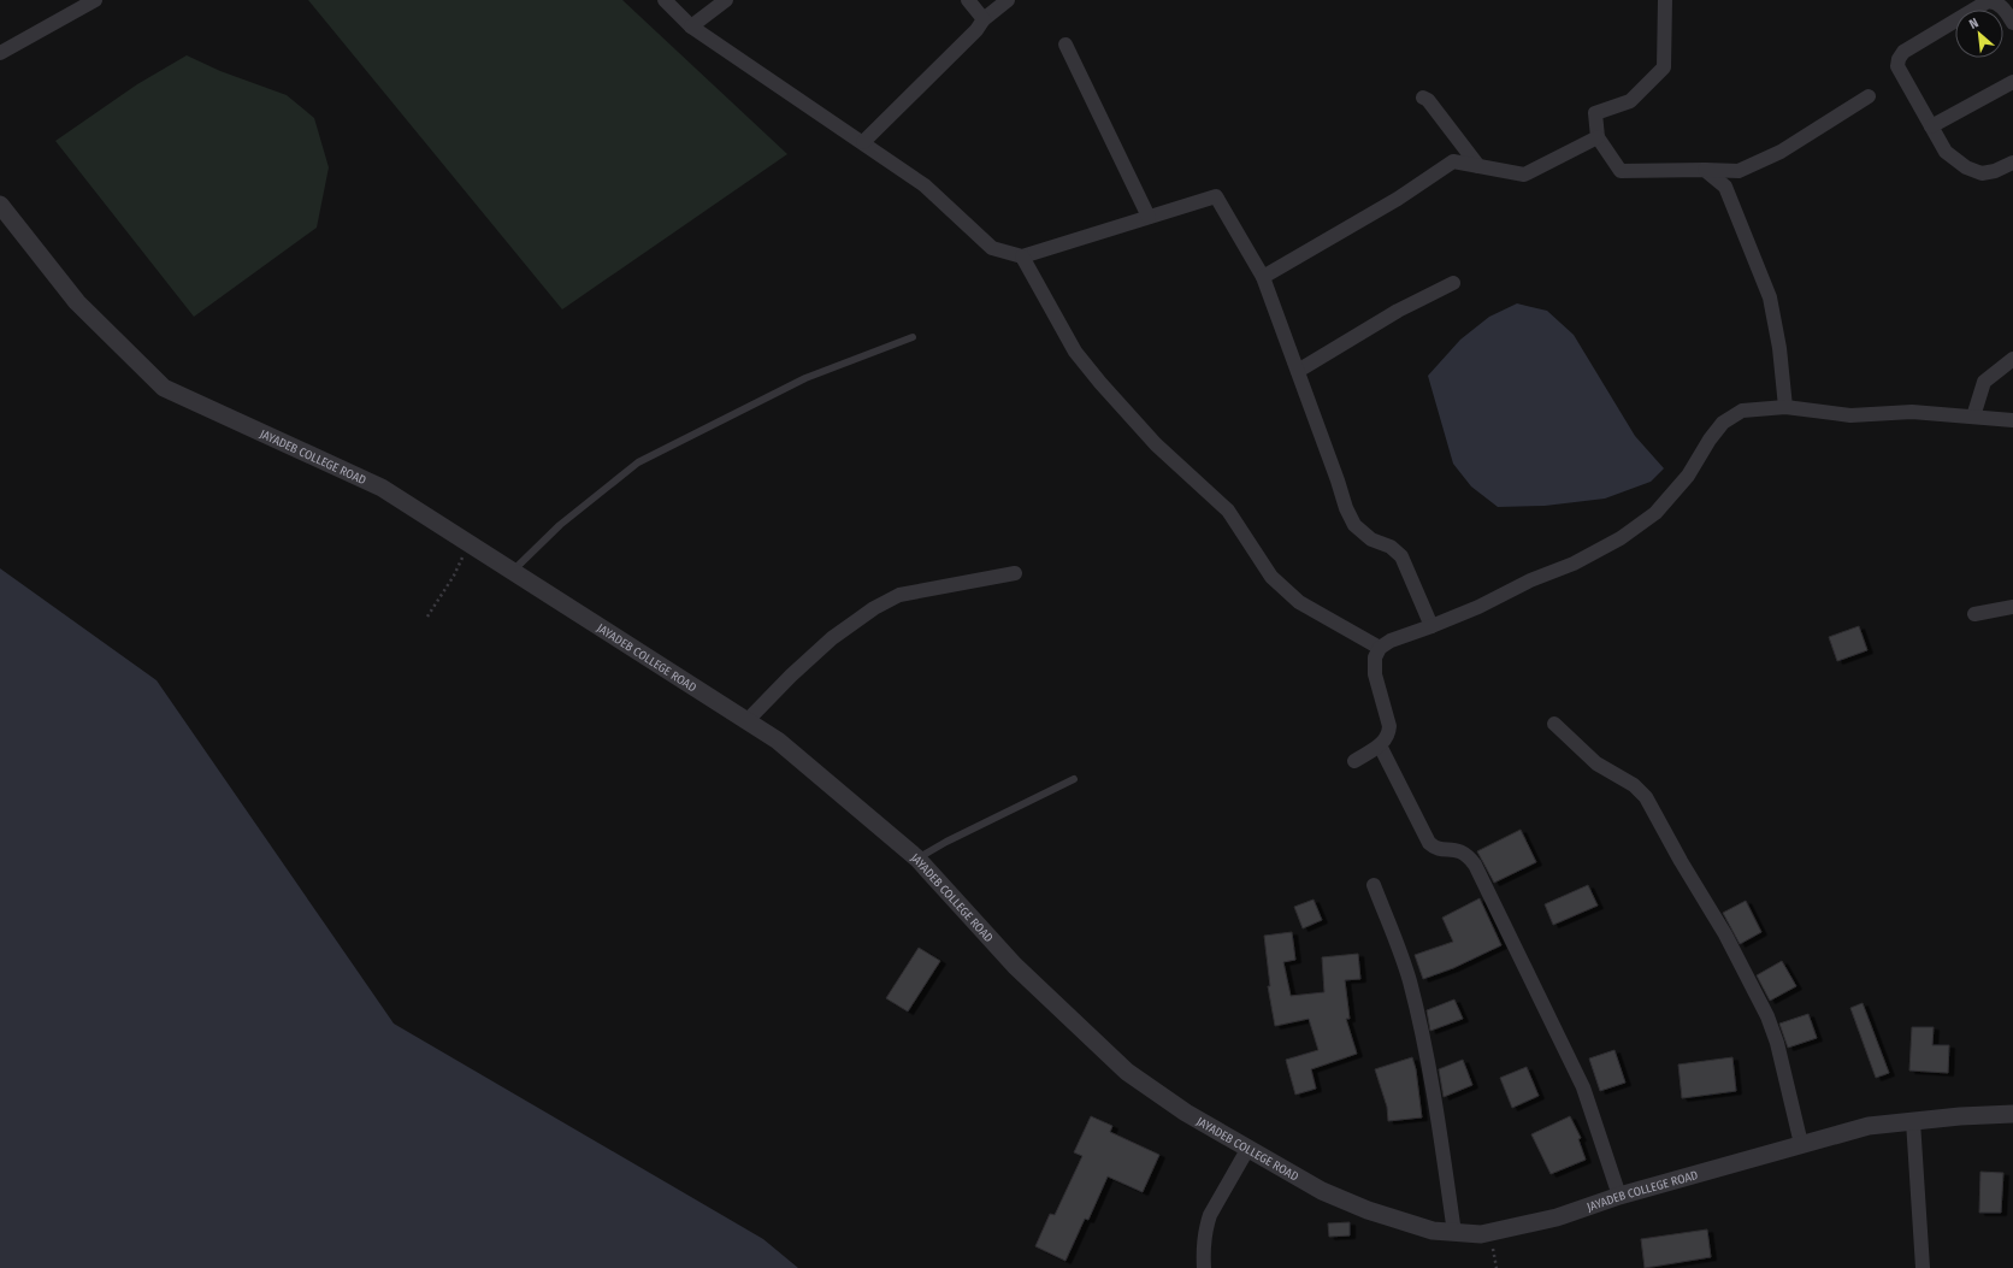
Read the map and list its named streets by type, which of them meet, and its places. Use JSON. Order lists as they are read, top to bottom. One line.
{"streets":{"street":["JAYADEB COLLEGE ROAD"]},"north":"top left"}
